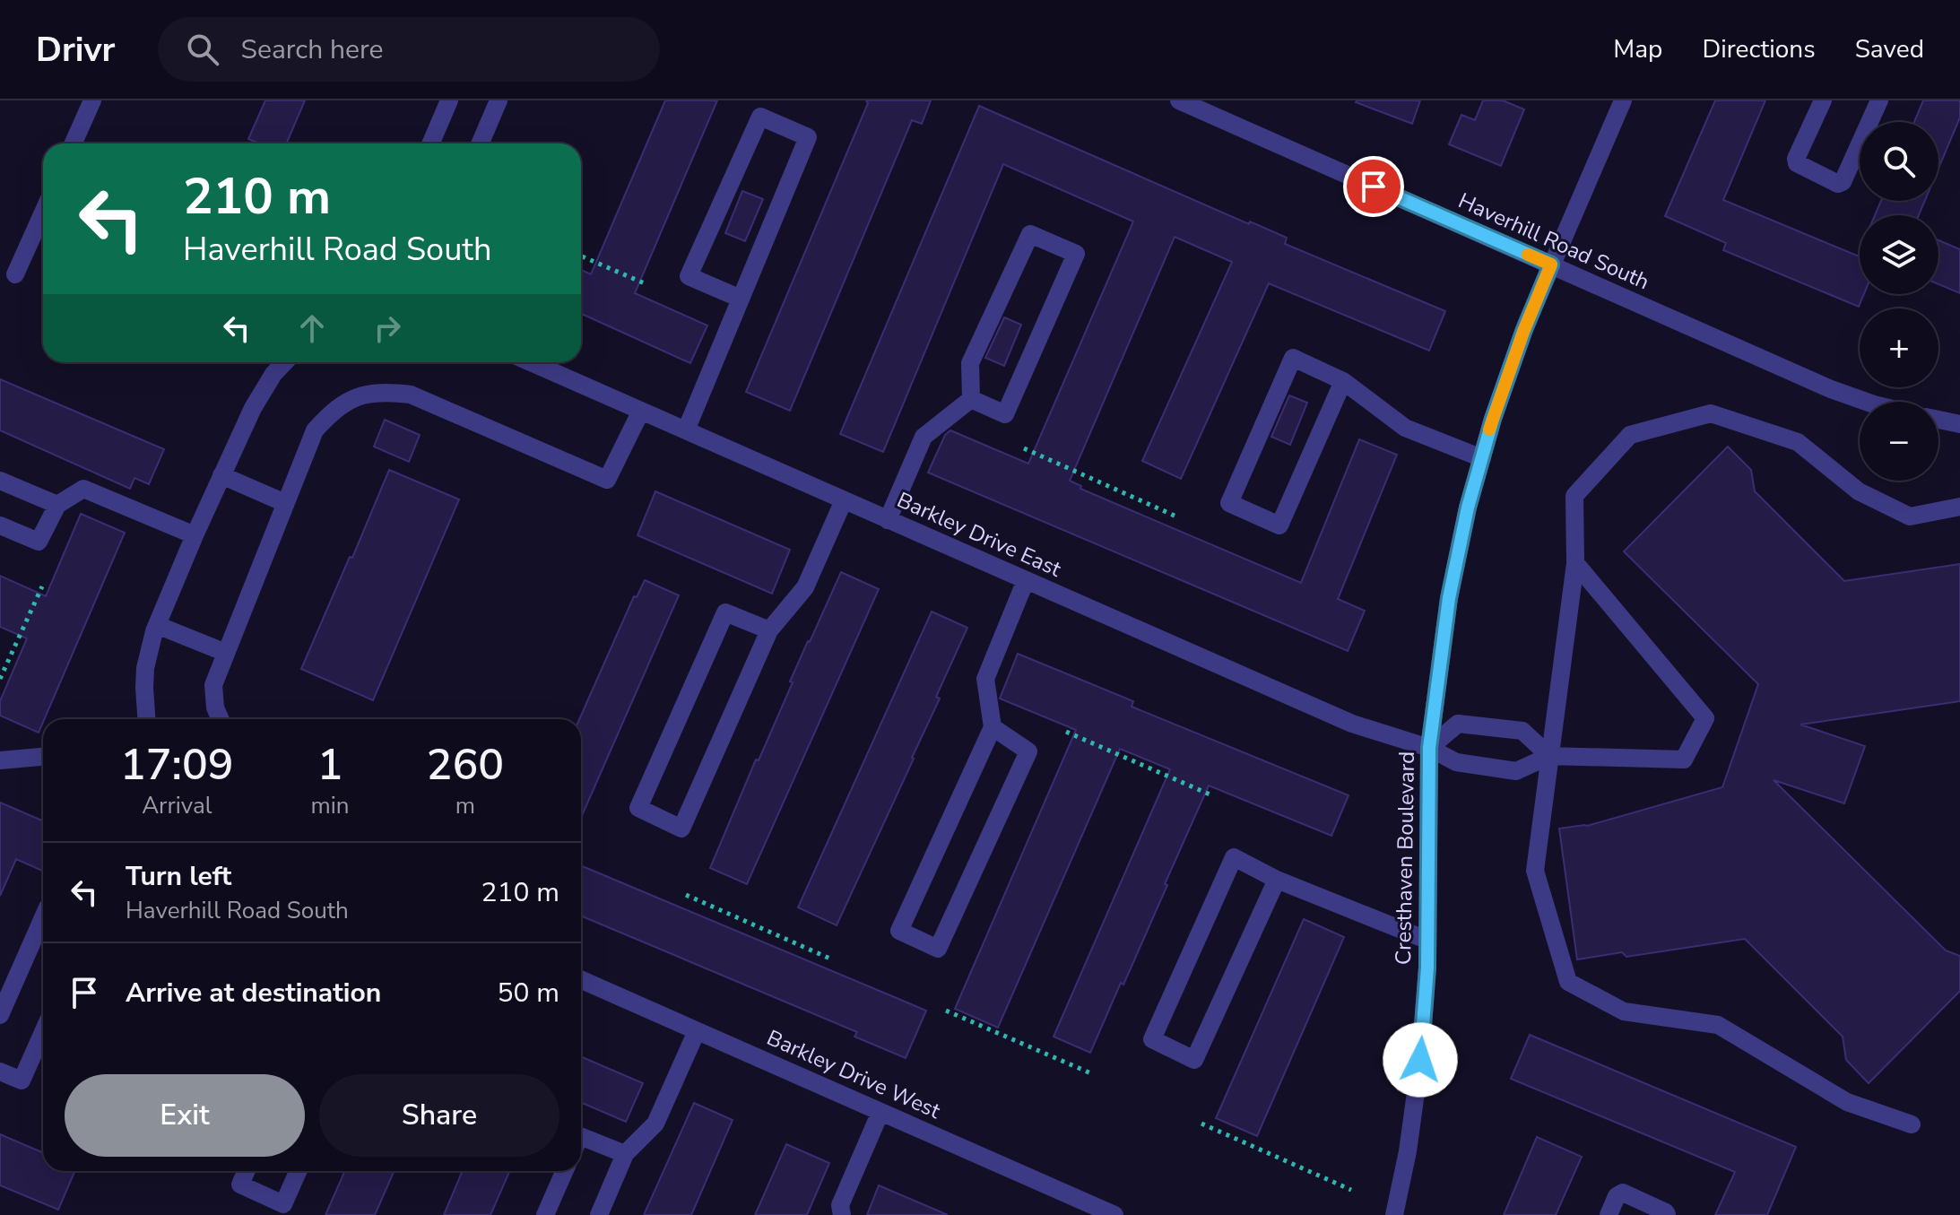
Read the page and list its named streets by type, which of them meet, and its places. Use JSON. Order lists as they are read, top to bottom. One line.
{"streets":{"street":["Haverhill Road South","Barkley Drive East","Cresthaven Boulevard","Barkley Drive West"]},"crossings":[["Haverhill Road South","Cresthaven Boulevard"],["Barkley Drive East","Cresthaven Boulevard"]],"page":{"header":"Drivr","search":"Search here","nav":["Map","Directions","Saved"],"map_buttons":["+","−"],"turn":["210 m","Haverhill Road South"],"eta":["17:09","Arrival","1","min","260","m"],"list":[{"name":"Turn left","note":"Haverhill Road South","value":"210 m"},{"name":"Arrive at destination","value":"50 m"}],"buttons":["Exit","Share"]}}
